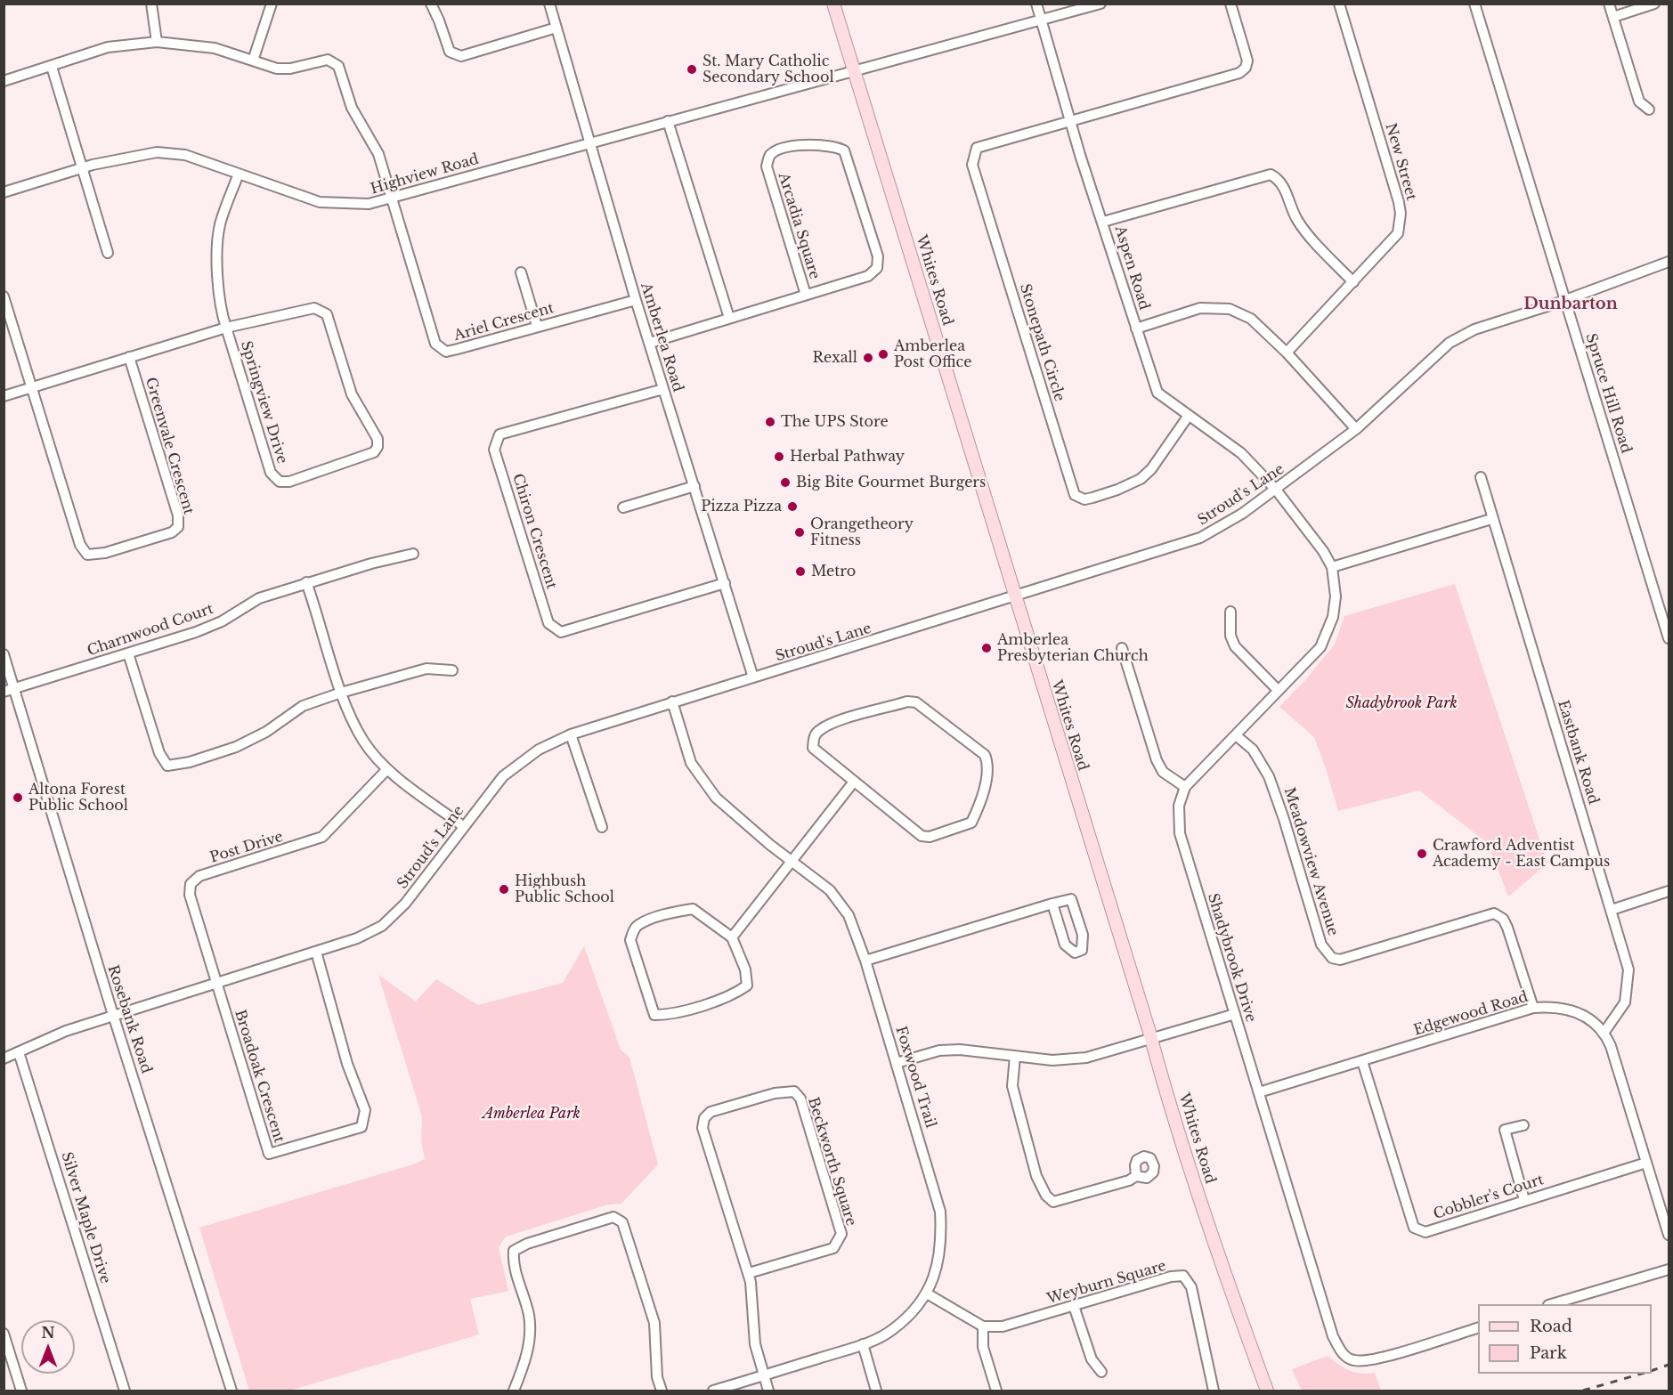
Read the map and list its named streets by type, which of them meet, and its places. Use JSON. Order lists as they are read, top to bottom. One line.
{"streets":{"main road":["Whites Road"],"street":["New Street","Highview Road","Arcadia Square","Aspen Road","Ariel Crescent","Amberlea Road","Stonepath Circle","Spruce Hill Road","Springview Drive","Greenvale Crescent","Stroud's Lane","Chiron Crescent","Charnwood Court","Eastbank Road","Post Drive","Meadowview Avenue","Shadybrook Drive","Edgewood Road","Rosebank Road","Broadoak Crescent","Foxwood Trail","Beckworth Square","Cobbler's Court","Silver Maple Drive","Weyburn Square"]},"crossings":[["Highview Road","Whites Road"],["Highview Road","Ariel Crescent"],["Highview Road","Amberlea Road"],["Arcadia Square","Amberlea Road"],["Aspen Road","Stonepath Circle"],["Aspen Road","Stroud's Lane"],["Whites Road","Stroud's Lane"],["Ariel Crescent","Amberlea Road"],["Amberlea Road","Stroud's Lane"],["Amberlea Road","Chiron Crescent"],["Spruce Hill Road","Stroud's Lane"],["Springview Drive","Greenvale Crescent"],["Stroud's Lane","Post Drive"],["Stroud's Lane","Rosebank Road"],["Stroud's Lane","Broadoak Crescent"],["Stroud's Lane","Foxwood Trail"],["Stroud's Lane","Silver Maple Drive"],["Charnwood Court","Rosebank Road"],["Eastbank Road","Edgewood Road"],["Post Drive","Broadoak Crescent"],["Meadowview Avenue","Edgewood Road"],["Shadybrook Drive","Edgewood Road"],["Edgewood Road","Cobbler's Court"],["Foxwood Trail","Beckworth Square"]],"districts":["Dunbarton"],"parks":["Shadybrook Park","Amberlea Park"],"places":["St. Mary Catholic Secondary School","Amberlea Post Office","Rexall","The UPS Store","Herbal Pathway","Big Bite Gourmet Burgers","Pizza Pizza","Orangetheory Fitness","Metro","Amberlea Presbyterian Church","Altona Forest Public School","Crawford Adventist Academy - East Campus","Highbush Public School"],"legend":["Road","Park"],"north":"top"}
